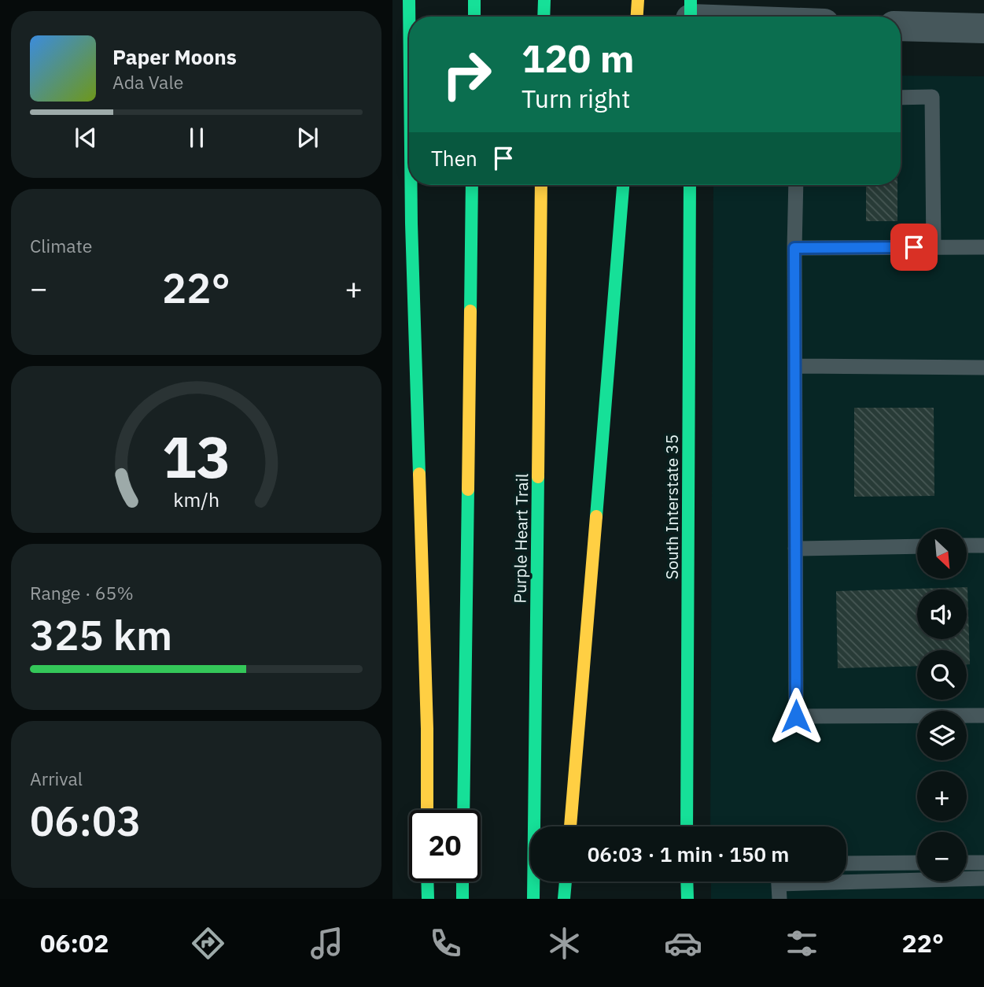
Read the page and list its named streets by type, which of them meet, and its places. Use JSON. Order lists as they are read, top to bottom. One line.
{"streets":{"main road":["South Interstate 35","Purple Heart Trail"]},"north":"bottom right","page":{"turn":["120 m","Turn right"],"song":["Paper Moons","Ada Vale"],"then":"Then","tile":["Climate",["Range · 65%","325 km"],["Arrival","06:03"]],"heat":["−","22°","+"],"map_buttons":["+","−"],"limit":"20","trip":"06:03 · 1 min · 150 m","tabs":["06:02","22°"],"gauge":["13","km/h"]}}
